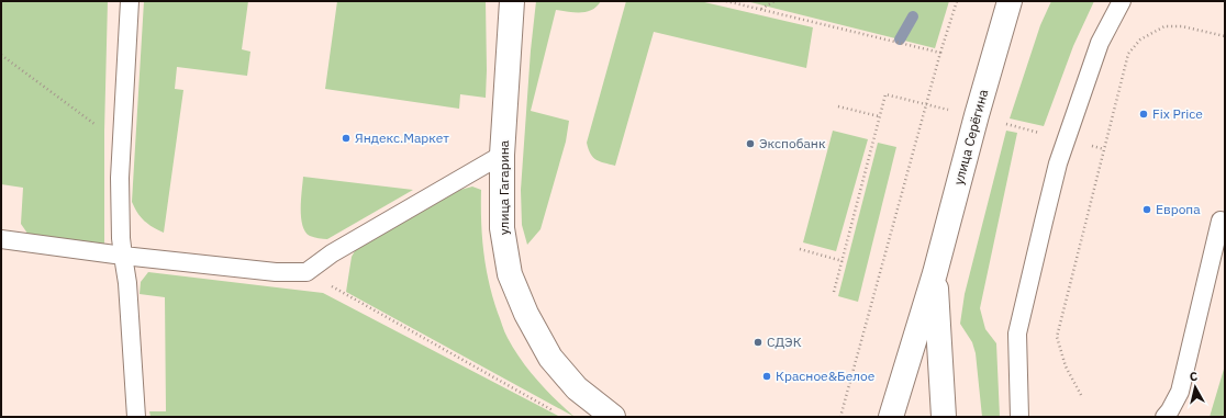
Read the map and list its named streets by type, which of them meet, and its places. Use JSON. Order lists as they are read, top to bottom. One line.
{"streets":{"main road":["улица Серёгина","улица Гагарина"]},"places":["Fix Price","Яндекс.Маркет","Экспобанк","Европа","СДЭК","Красное&Белое"],"north":"top"}
